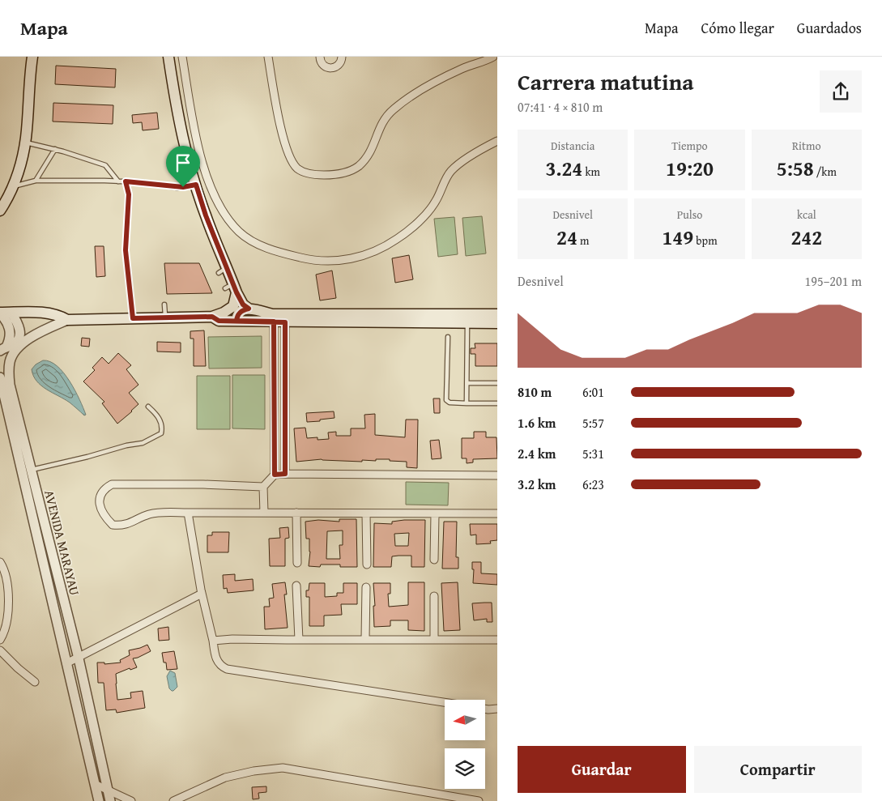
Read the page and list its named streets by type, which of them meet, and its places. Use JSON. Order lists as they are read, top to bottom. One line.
{"streets":{"street":["AVENIDA MARAYAU"]},"north":"left","page":{"header":"Mapa","nav":["Mapa","Cómo llegar","Guardados"],"heading":["Carrera matutina","07:41 · 4 × 810 m"],"stats":[["Distancia","3.24 km"],["Tiempo","19:20"],["Ritmo","5:58 /km"],["Desnivel","24 m"],["Pulso","149 bpm"],["kcal","242"]],"chart":["Desnivel","195–201 m"],"list":[{"name":"810 m","note":"6:01"},{"name":"1.6 km","note":"5:57"},{"name":"2.4 km","note":"5:31"},{"name":"3.2 km","note":"6:23"}],"buttons":["Guardar","Compartir"]}}
